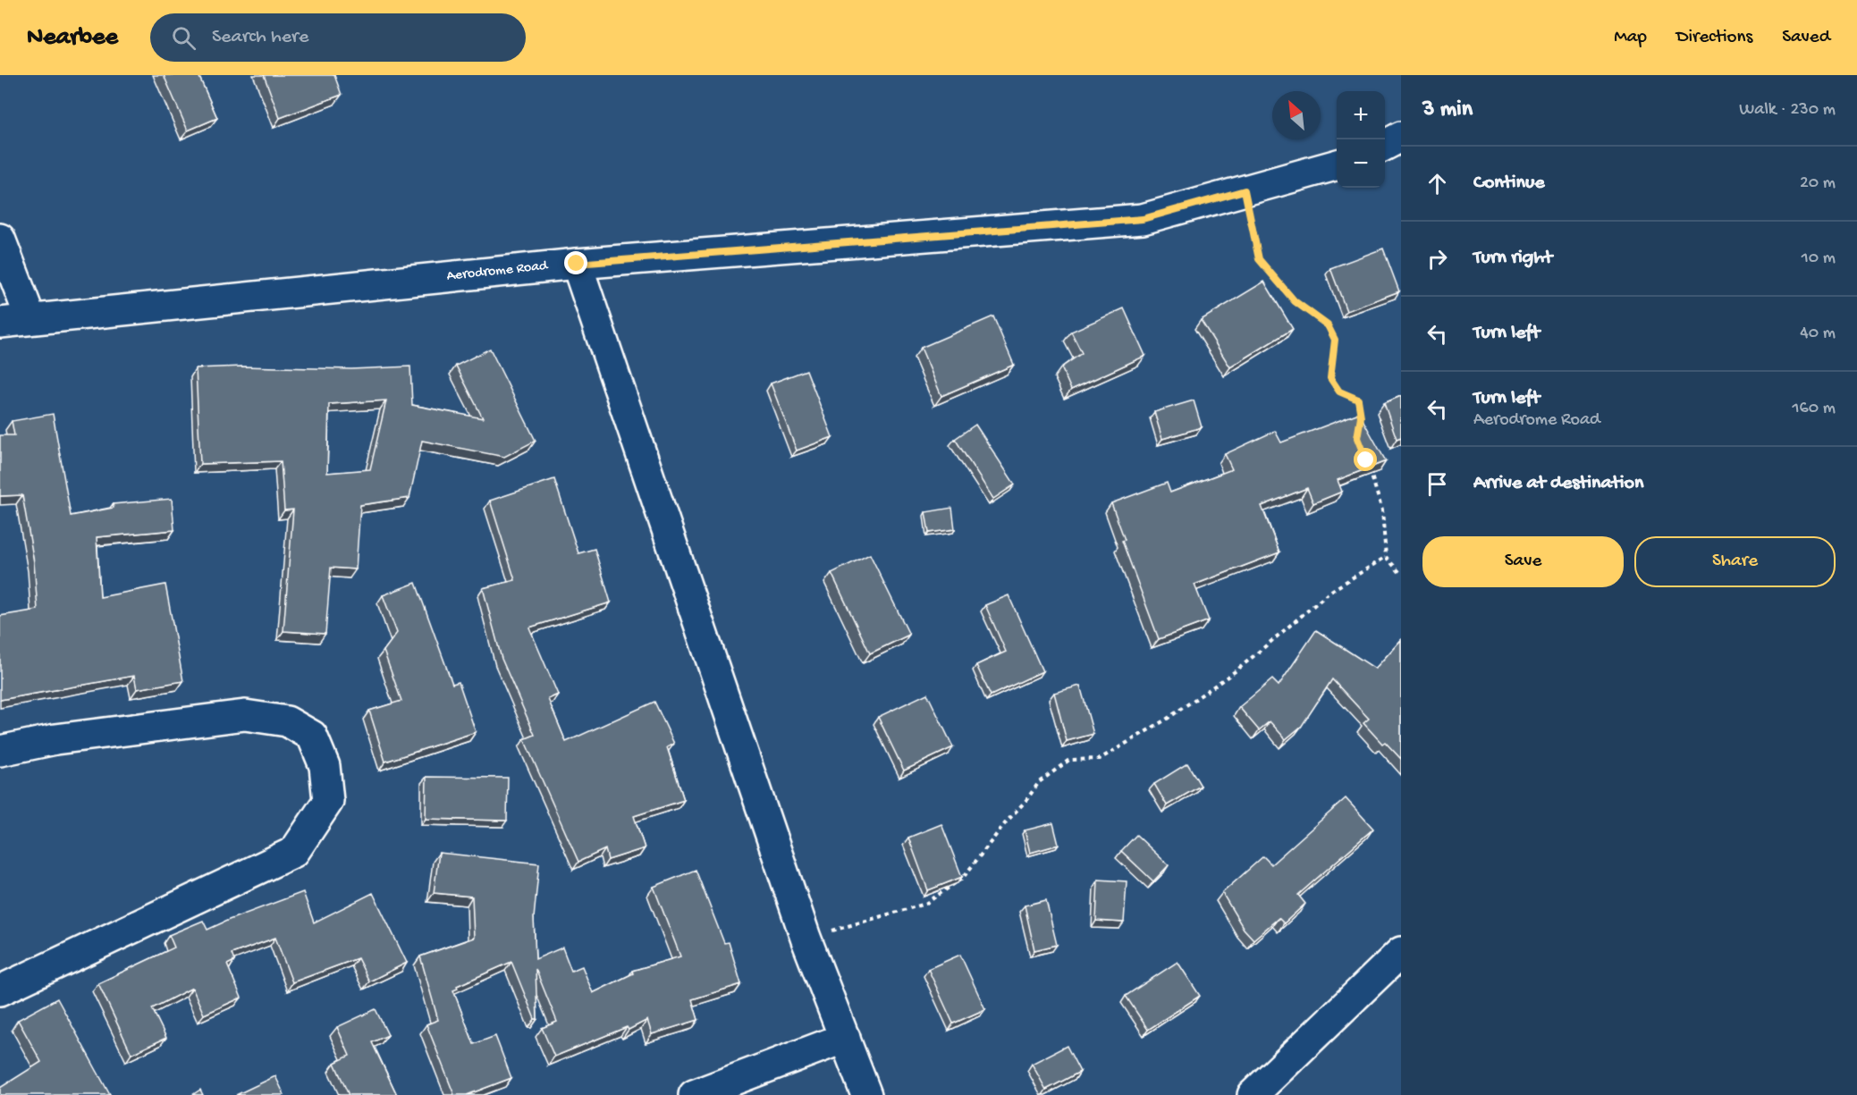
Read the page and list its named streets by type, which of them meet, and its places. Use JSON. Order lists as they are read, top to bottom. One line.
{"streets":{"street":["Aerodrome Road"]},"north":"top left","page":{"header":"Nearbee","search":"Search here","nav":["Map","Directions","Saved"],"heading":["3 min","Walk · 230 m"],"map_buttons":["+","−"],"list":[["Continue","20 m"],["Turn right","10 m"],["Turn left","40 m"],["Turn left","Aerodrome Road","160 m"],"Arrive at destination"],"buttons":["Save","Share"]}}
